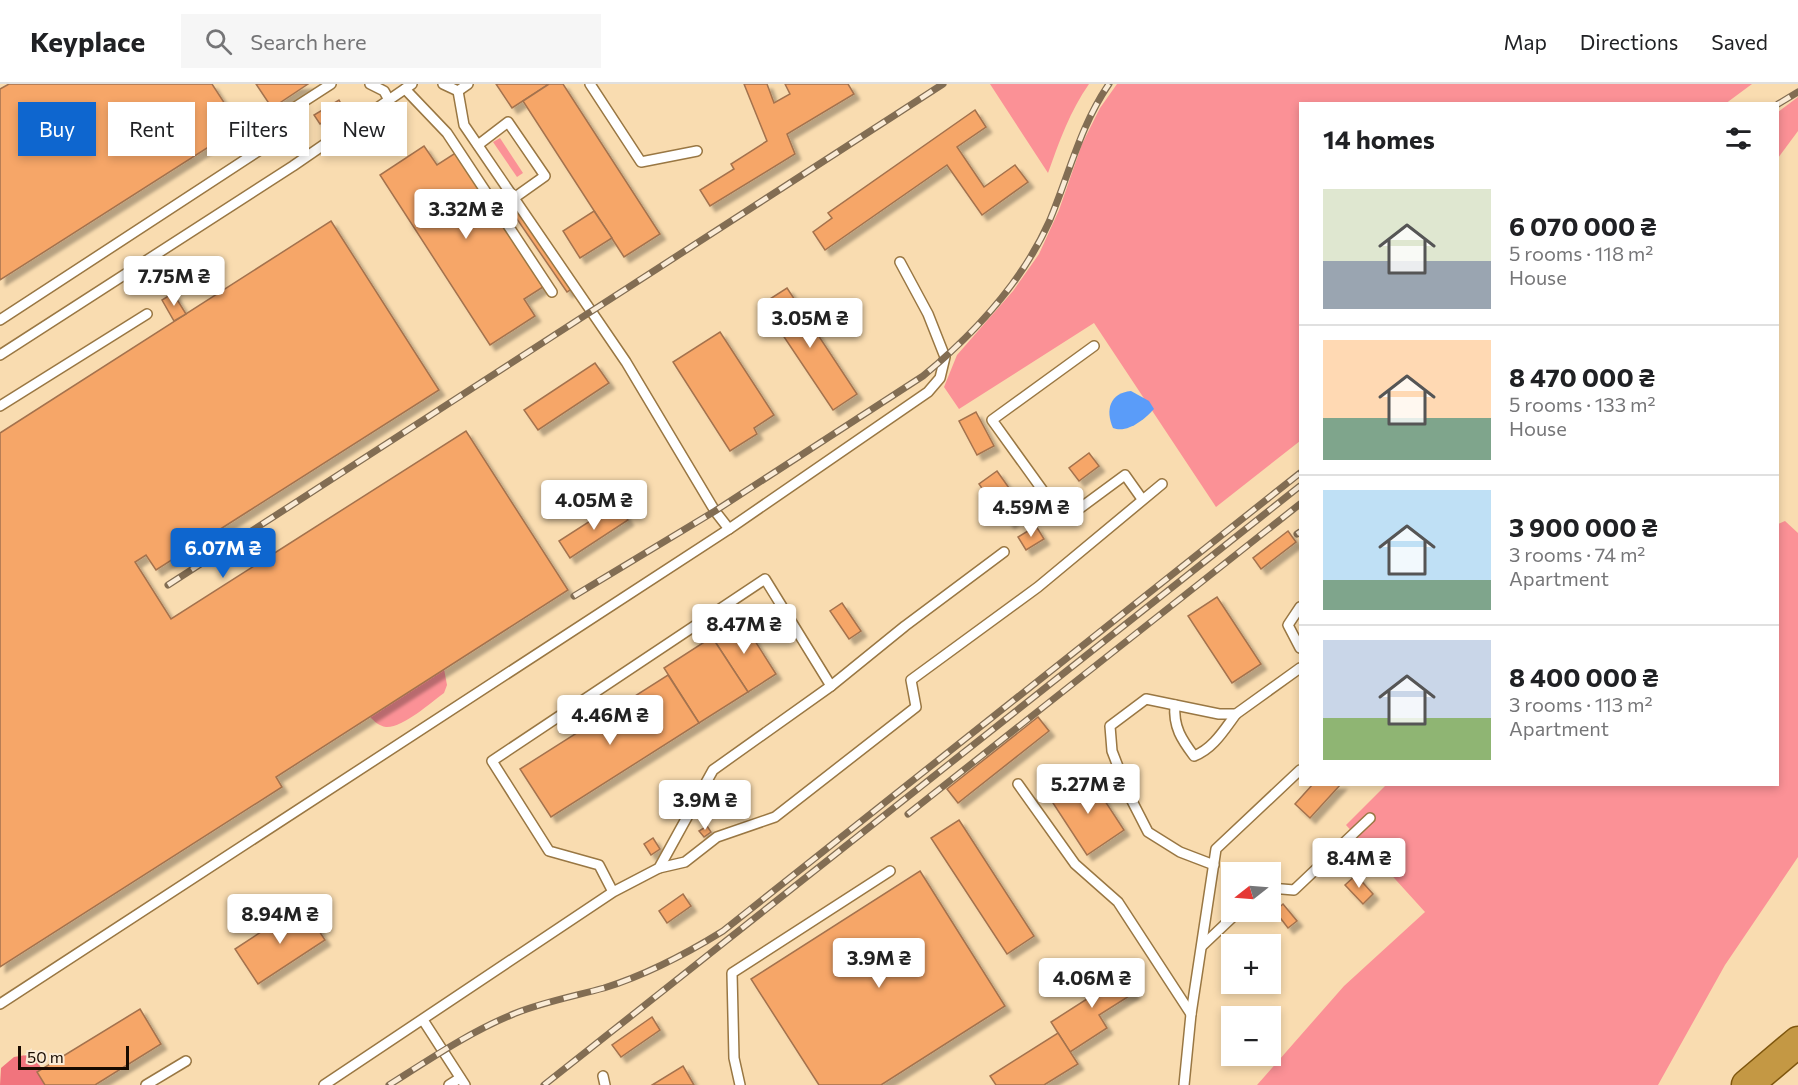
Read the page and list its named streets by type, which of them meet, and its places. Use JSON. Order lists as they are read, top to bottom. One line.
{"scale_bar":"50 m","north":"left","page":{"header":"Keyplace","search":"Search here","nav":["Map","Directions","Saved"],"chip":["Buy","Rent","Filters","New"],"heading":"14 homes","list":[{"name":"6 070 000 ₴","note":"5 rooms · 118 m² · House"},{"name":"8 470 000 ₴","note":"5 rooms · 133 m² · House"},{"name":"3 900 000 ₴","note":"3 rooms · 74 m² · Apartment"},{"name":"8 400 000 ₴","note":"3 rooms · 113 m² · Apartment"}],"price":["3.32M ₴","7.75M ₴","3.05M ₴","4.05M ₴","4.59M ₴","6.07M ₴","8.47M ₴","4.46M ₴","5.27M ₴","3.9M ₴","8.4M ₴","8.94M ₴","3.9M ₴","4.06M ₴"],"map_buttons":["+","−"],"scale":"50 m"}}
